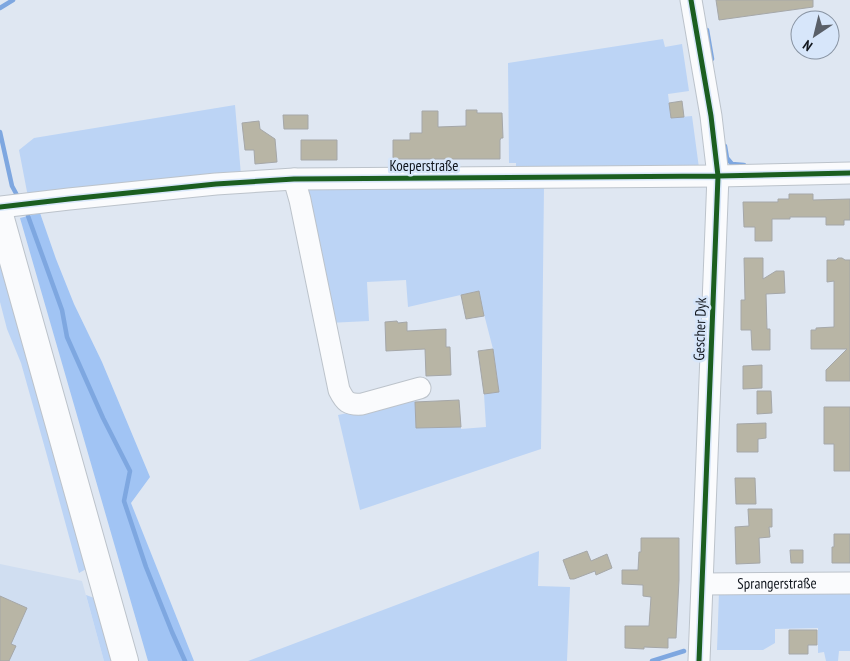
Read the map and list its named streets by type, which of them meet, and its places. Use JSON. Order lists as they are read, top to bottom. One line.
{"streets":{"street":["Koeperstraße","Gescher Dyk","Sprangerstraße"]},"crossings":[["Koeperstraße","Gescher Dyk"],["Gescher Dyk","Sprangerstraße"]],"north":"bottom left"}
